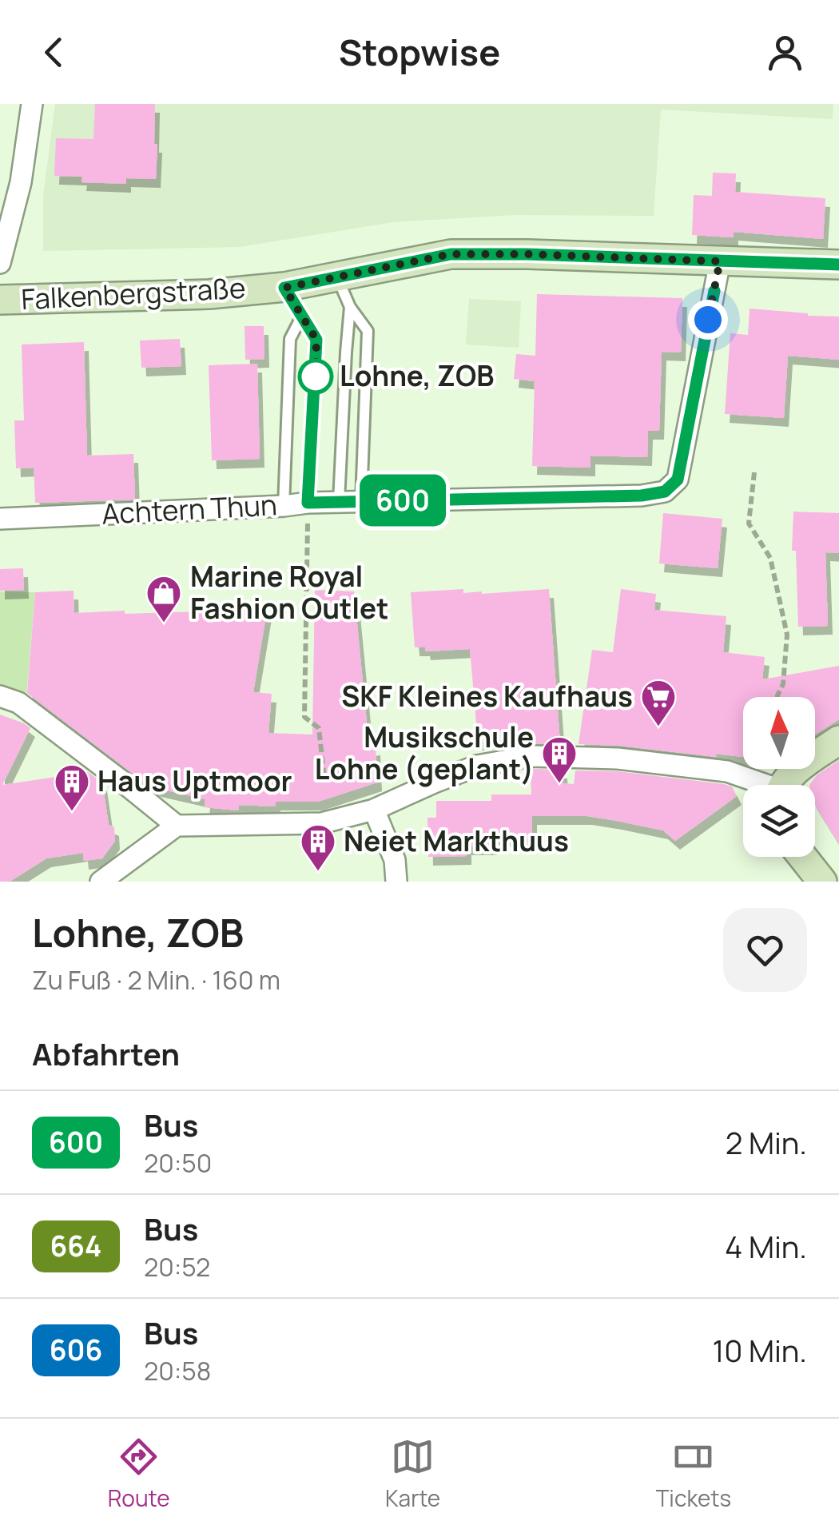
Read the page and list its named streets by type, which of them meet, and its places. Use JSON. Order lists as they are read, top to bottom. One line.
{"streets":{"street":["Falkenbergstraße","Achtern Thun"]},"crossings":[["Falkenbergstraße","Achtern Thun"]],"places":{"other":["Lohne, ZOB"],"shop":["Marine Royal Fashion Outlet"],"supermarket":["SKF Kleines Kaufhaus"],"building":["Musikschule Lohne (geplant)","Haus Uptmoor","Neiet Markthuus"]},"lines":["bus line 600"],"north":"top","page":{"header":"Stopwise","on_map":"600","heading":[["Lohne, ZOB","Zu Fuß · 2 Min. · 160 m"],"Abfahrten"],"list":[{"mark":"600","name":"Bus","note":"20:50","value":"2 Min."},{"mark":"664","name":"Bus","note":"20:52","value":"4 Min."},{"mark":"606","name":"Bus","note":"20:58","value":"10 Min."}],"tabs":["Route","Karte","Tickets"]}}
